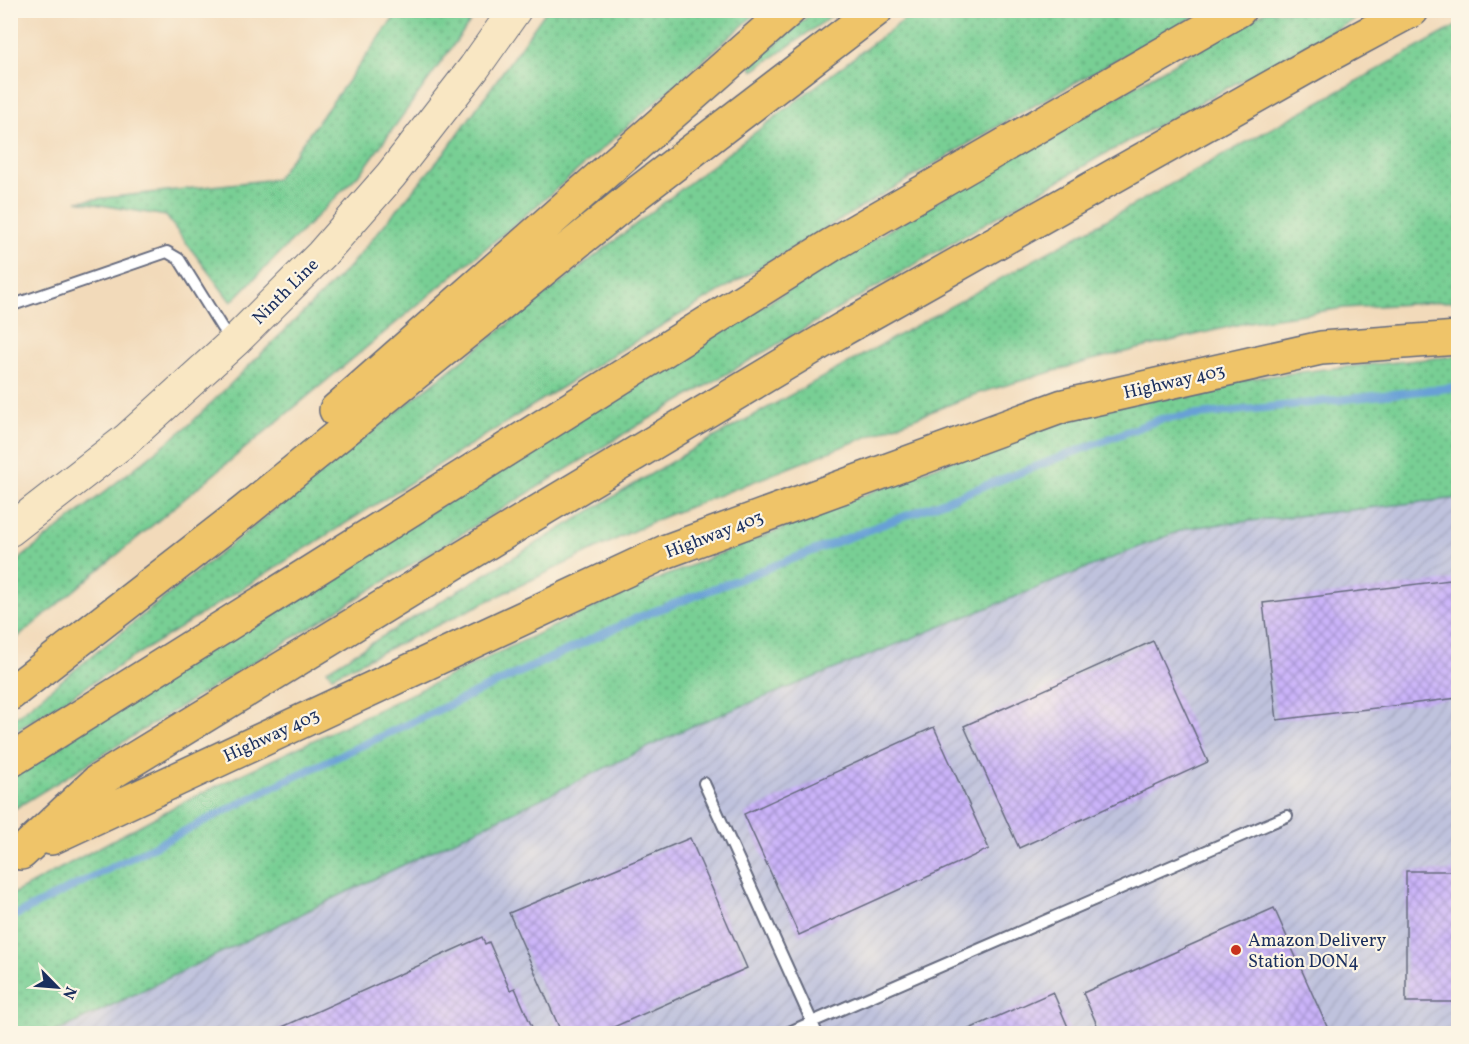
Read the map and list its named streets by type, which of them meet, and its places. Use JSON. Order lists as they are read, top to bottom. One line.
{"streets":{"highway":["Highway 403"],"main road":["Ninth Line"]},"places":["Amazon Delivery Station DON4"],"north":"bottom right"}
